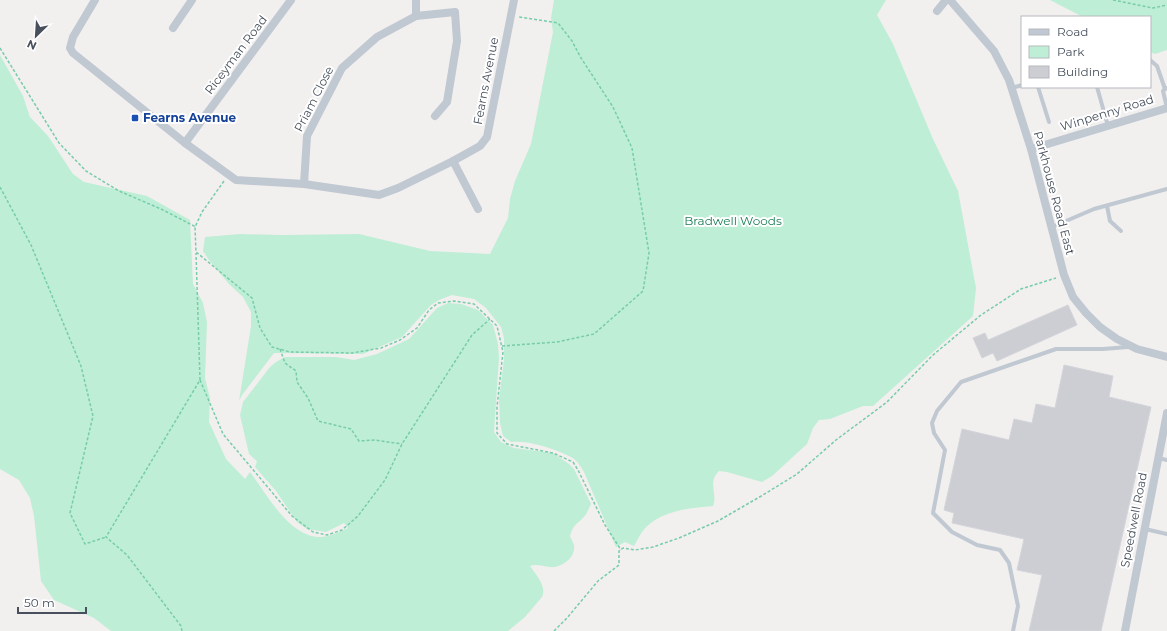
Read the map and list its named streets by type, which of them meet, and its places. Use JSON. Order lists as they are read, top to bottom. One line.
{"streets":{"street":["Riceyman Road","Fearns Avenue","Priam Close","Winpenny Road","Parkhouse Road East","Speedwell Road"]},"crossings":[["Riceyman Road","Fearns Avenue"],["Fearns Avenue","Priam Close"],["Winpenny Road","Parkhouse Road East"]],"parks":["Bradwell Woods"],"places":{"transit":["Fearns Avenue"]},"legend":["Road","Park","Building"],"scale_bar":"50 m","north":"bottom left"}
